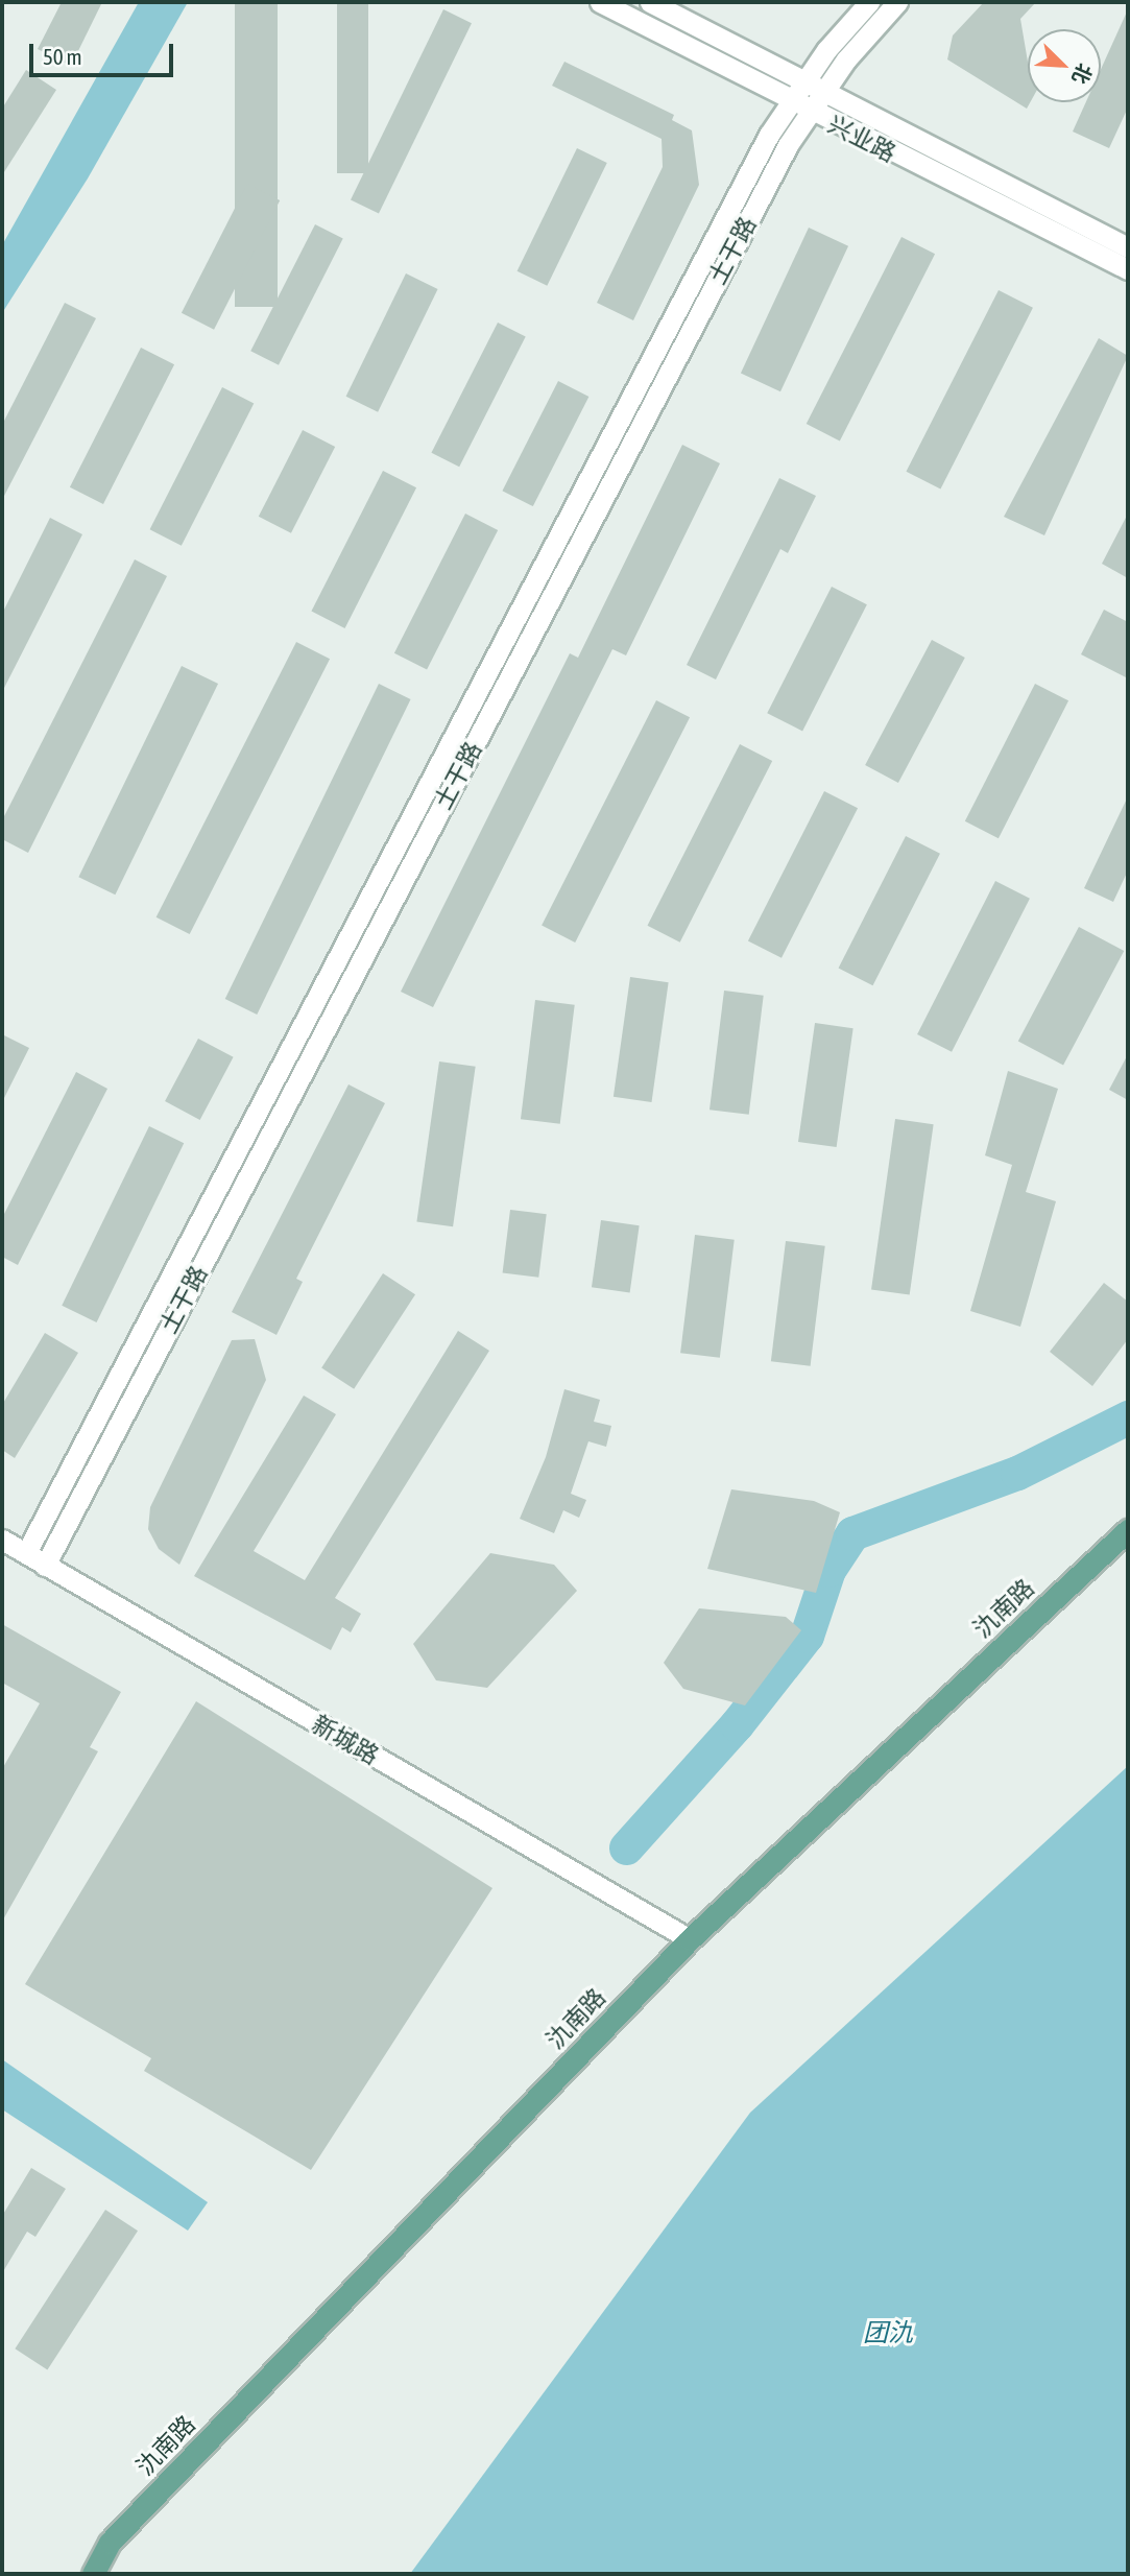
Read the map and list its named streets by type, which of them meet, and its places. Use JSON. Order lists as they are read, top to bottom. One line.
{"streets":{"main road":["氿南路"],"street":["兴业路","土干路","新城路"]},"crossings":[["兴业路","土干路"],["土干路","新城路"],["氿南路","新城路"]],"water":["团氿"],"scale_bar":"50 m","north":"bottom right"}
